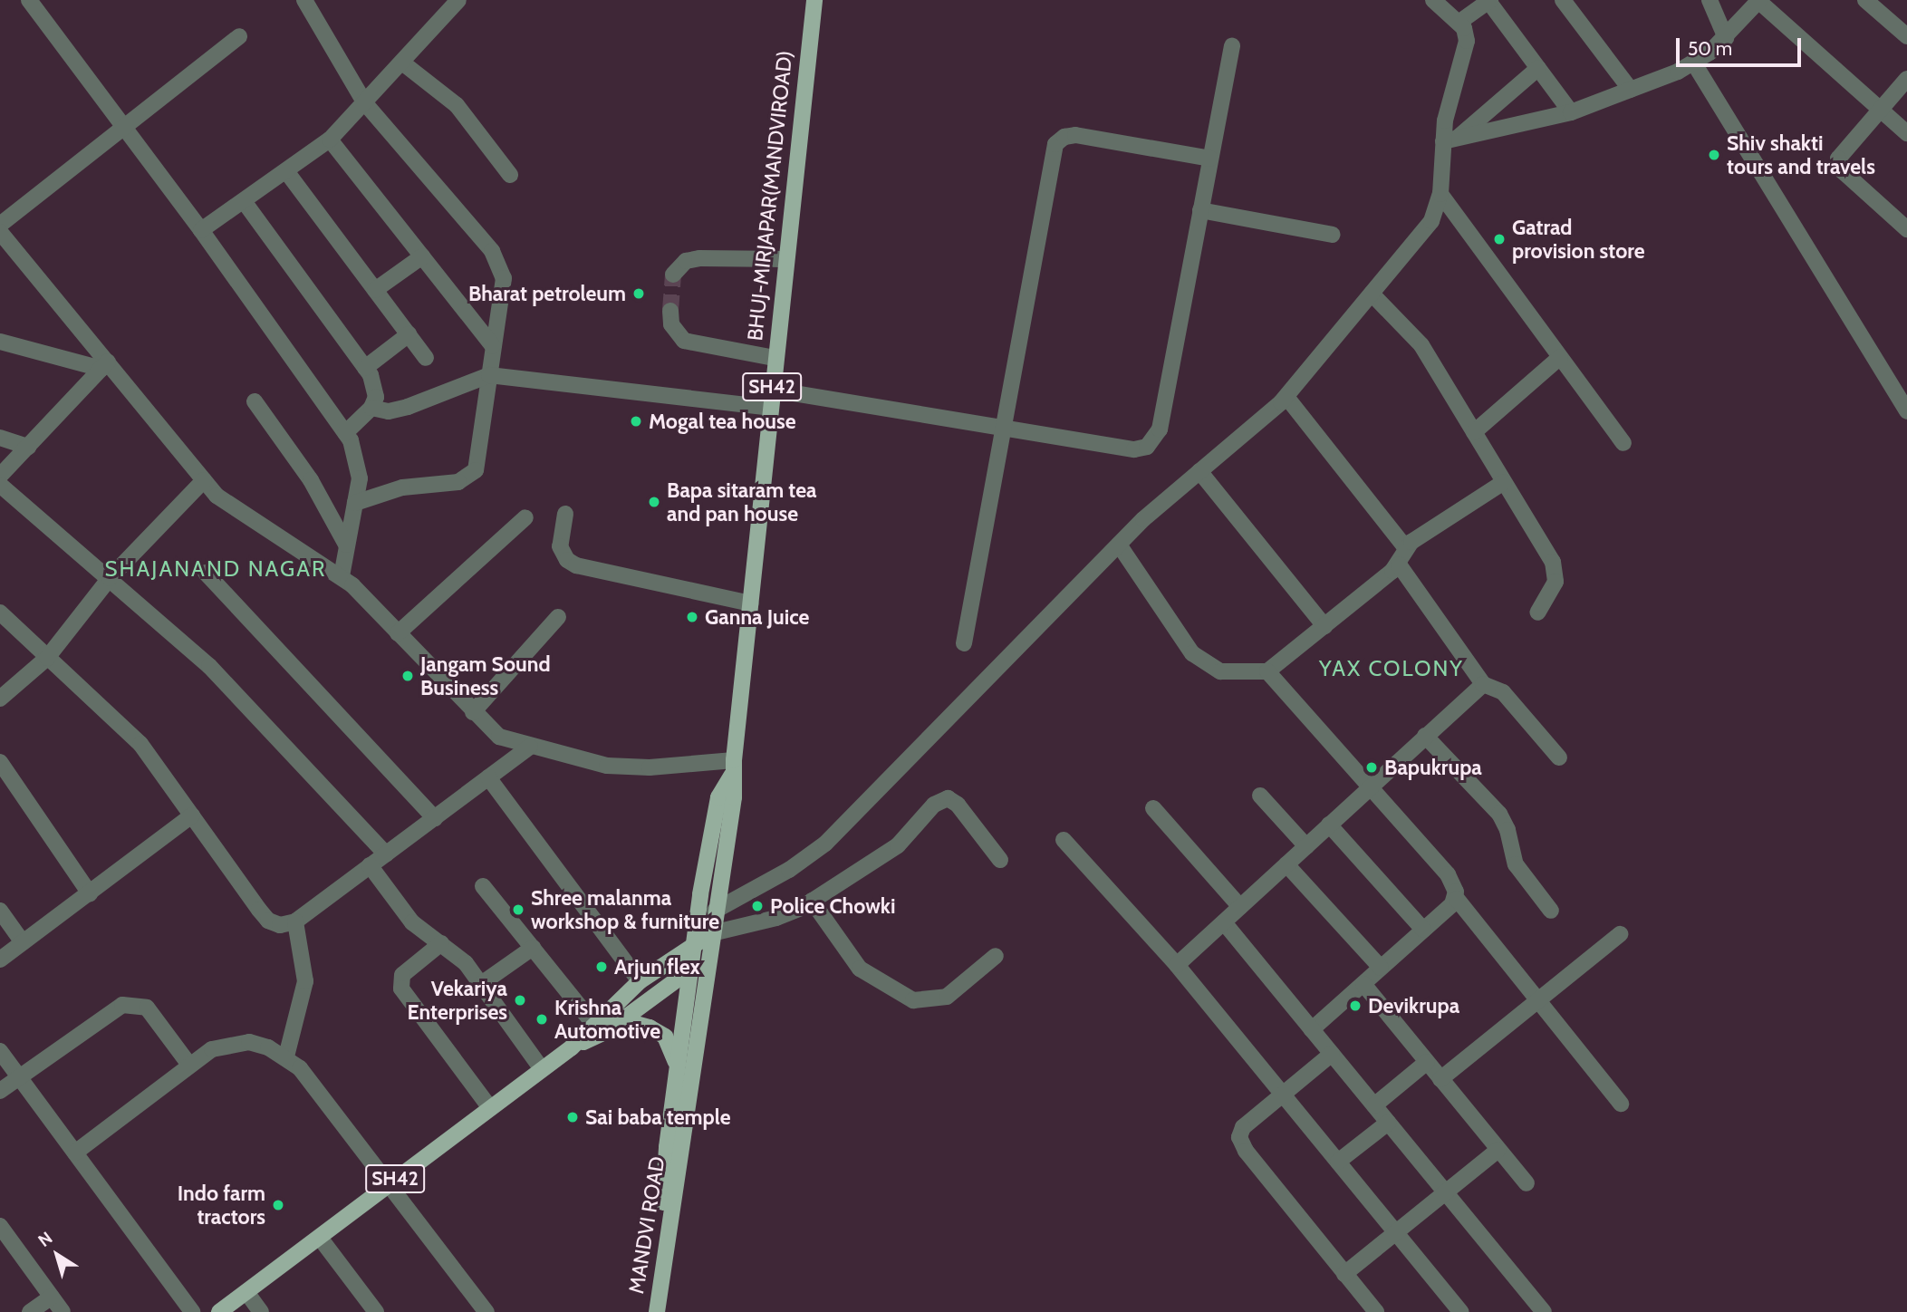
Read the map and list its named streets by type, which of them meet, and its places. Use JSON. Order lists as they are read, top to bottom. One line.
{"streets":{"main road":["BHUJ-MIRJAPAR(MANDVIROAD)","SH42","MANDVI ROAD"]},"crossings":[["BHUJ-MIRJAPAR(MANDVIROAD)","SH42"],["BHUJ-MIRJAPAR(MANDVIROAD)","MANDVI ROAD"],["SH42","MANDVI ROAD"]],"districts":["SHAJANAND NAGAR","YAX COLONY"],"places":["Shiv shakti tours and travels","Gatrad provision store","Bharat petroleum","Mogal tea house","Bapa sitaram tea and pan house","Ganna Juice","Jangam Sound Business","Bapukrupa","Police Chowki","Shree malanma workshop & furniture","Arjun flex","Vekariya Enterprises","Devikrupa","Krishna Automotive","Sai baba temple","Indo farm tractors"],"scale_bar":"50 m","north":"top left"}
